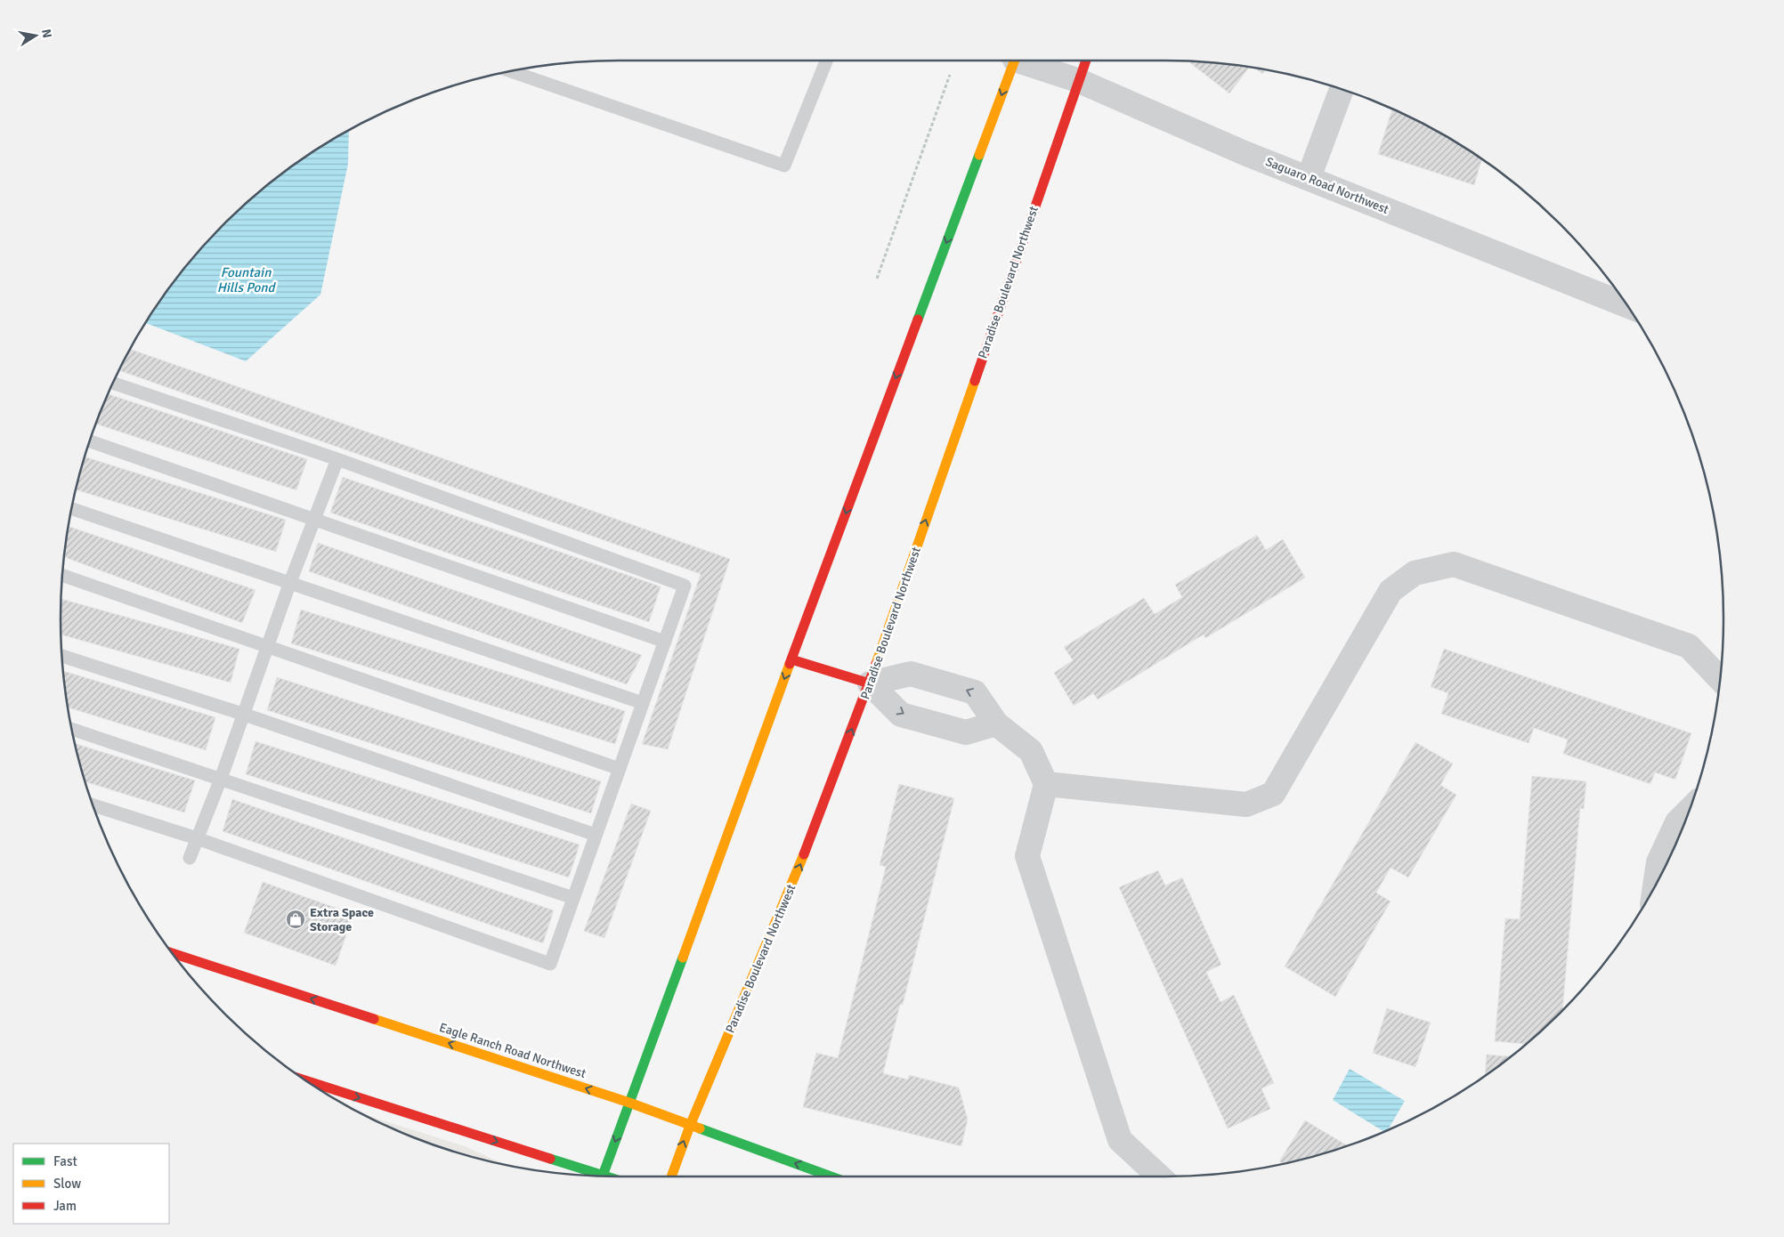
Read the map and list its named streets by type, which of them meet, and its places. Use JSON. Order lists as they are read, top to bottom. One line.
{"streets":{"street":["Saguaro Road Northwest","Paradise Boulevard Northwest","Eagle Ranch Road Northwest"]},"crossings":[["Saguaro Road Northwest","Paradise Boulevard Northwest"],["Paradise Boulevard Northwest","Eagle Ranch Road Northwest"]],"water":["Fountain Hills Pond"],"places":{"shop":["Extra Space Storage"]},"legend":["Fast","Slow","Jam"],"north":"right"}
